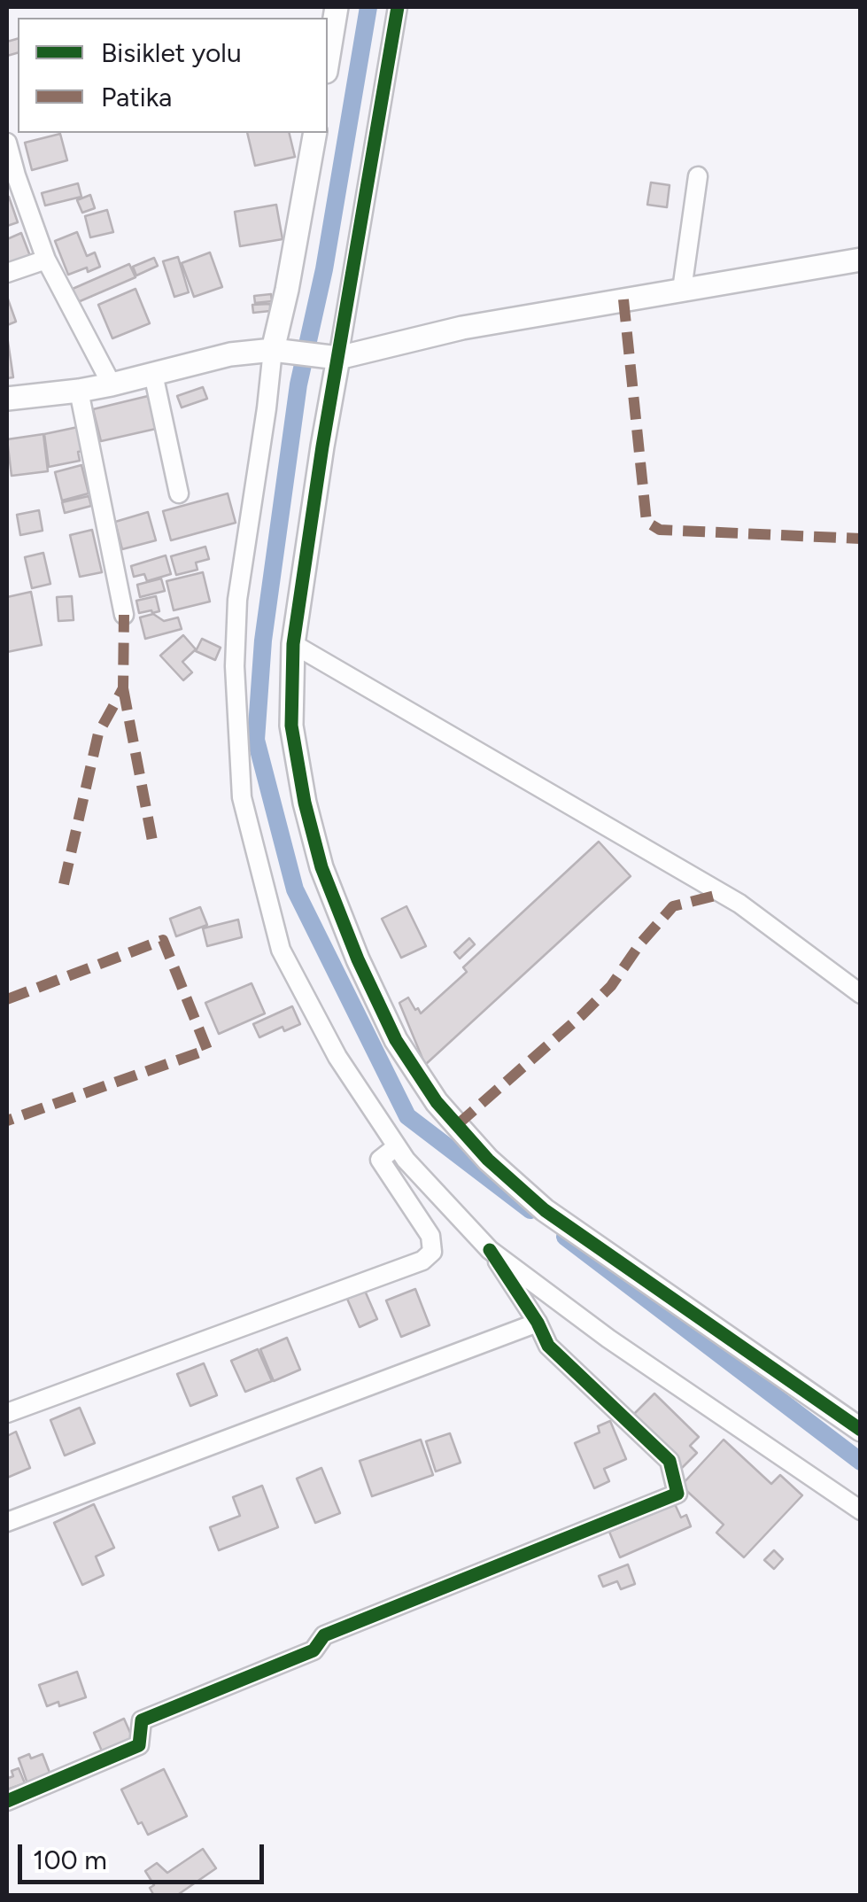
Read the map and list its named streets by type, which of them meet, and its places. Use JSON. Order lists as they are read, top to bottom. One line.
{"legend":["Bisiklet yolu","Patika"],"scale_bar":"100 m"}
